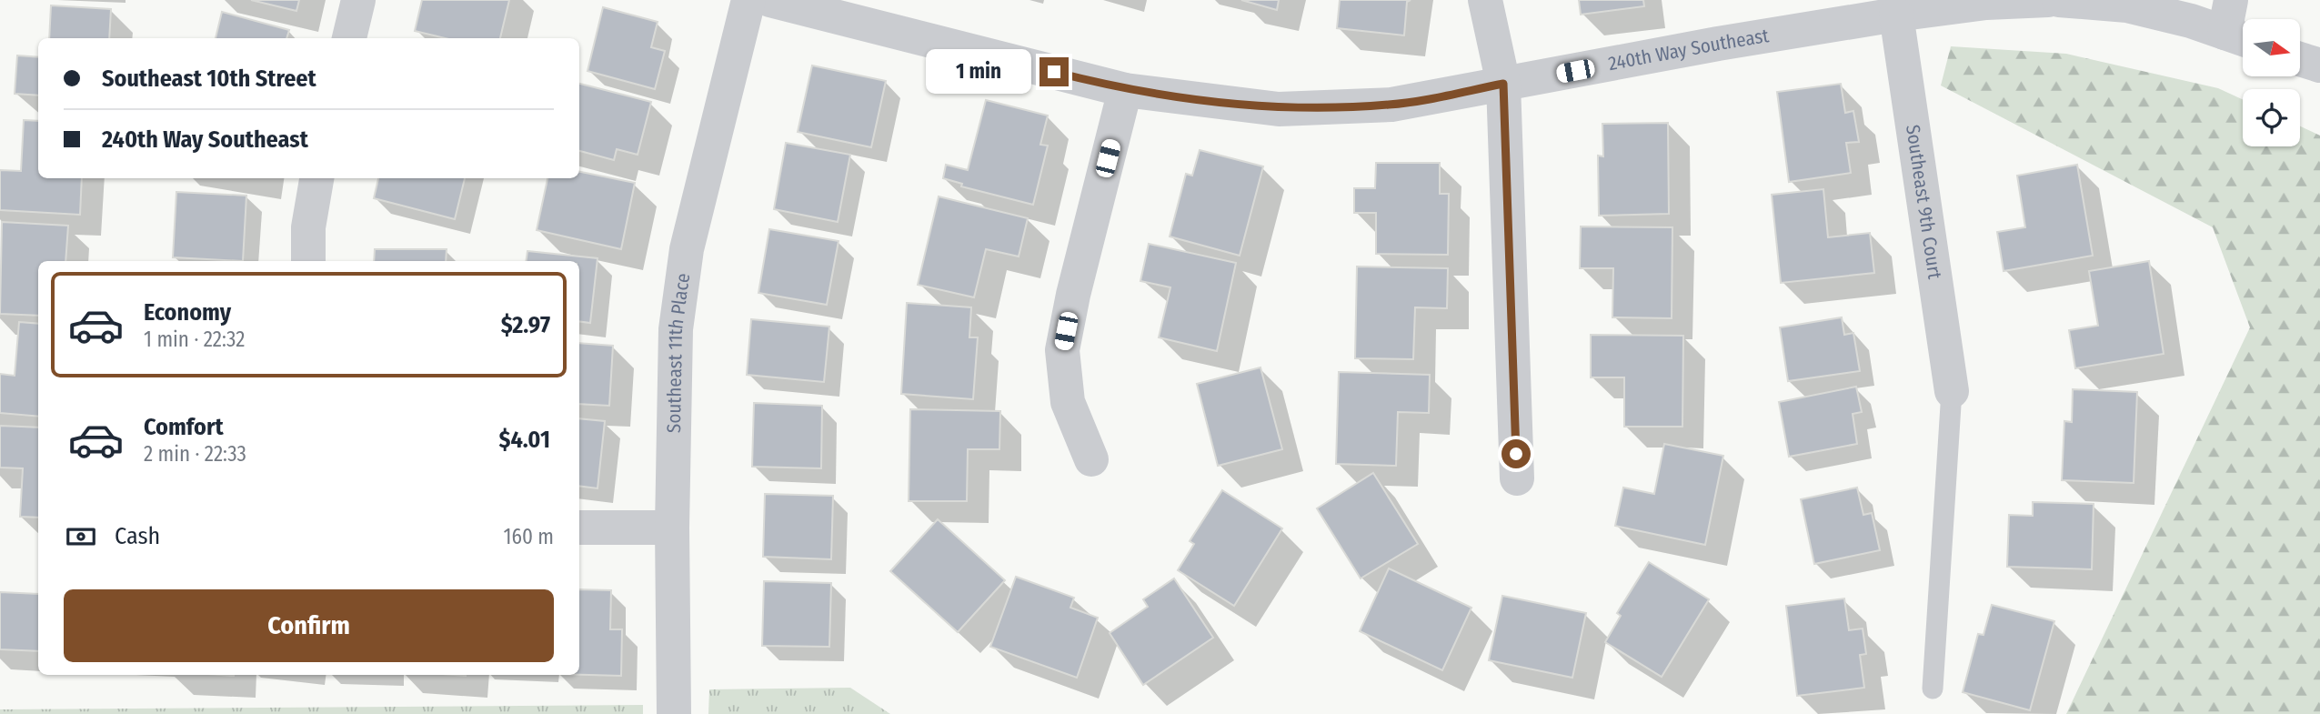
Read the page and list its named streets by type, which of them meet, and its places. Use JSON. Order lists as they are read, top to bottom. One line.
{"streets":{"street":["240th Way Southeast","Southeast 9th Court","Southeast 11th Place"]},"crossings":[["240th Way Southeast","Southeast 9th Court"]],"north":"right","page":{"banner":["Southeast 10th Street","240th Way Southeast"],"bubble":"1 min","list":[{"name":"Economy","note":"1 min · 22:32","value":"$2.97"},{"name":"Comfort","note":"2 min · 22:33","value":"$4.01"}],"pay":["Cash","160 m"],"buttons":"Confirm"}}
